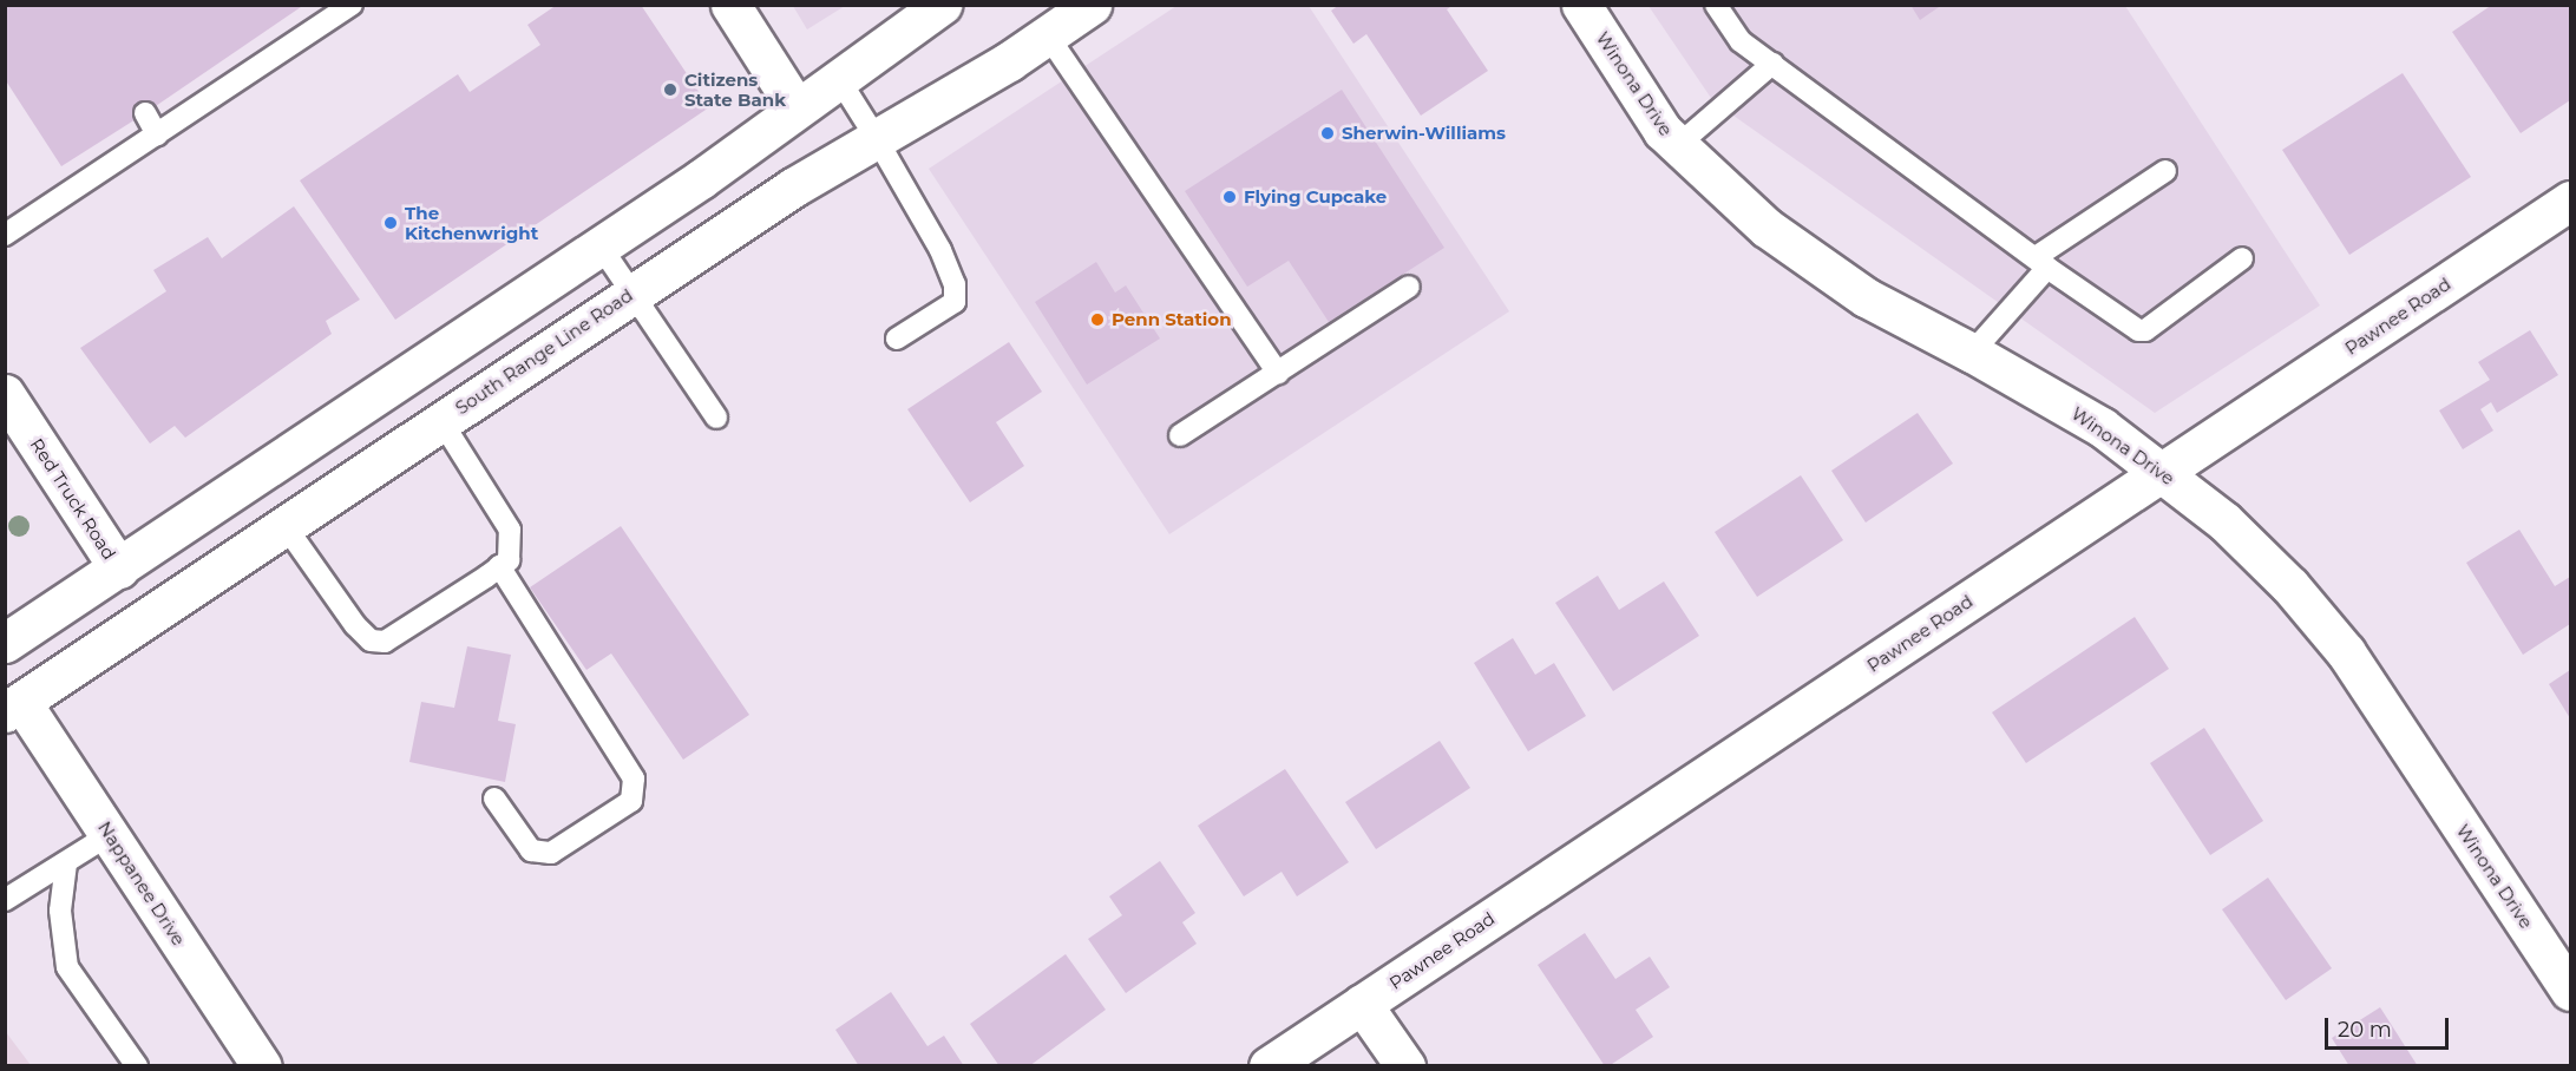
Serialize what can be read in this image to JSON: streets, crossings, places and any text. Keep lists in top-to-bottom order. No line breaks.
{"streets":{"street":["Winona Drive","Pawnee Road","South Range Line Road","Red Truck Road","Nappanee Drive"]},"crossings":[["Winona Drive","Pawnee Road"],["South Range Line Road","Nappanee Drive"]],"places":["Citizens State Bank","Sherwin-Williams","Flying Cupcake","The Kitchenwright","Penn Station"],"scale_bar":"20 m"}
